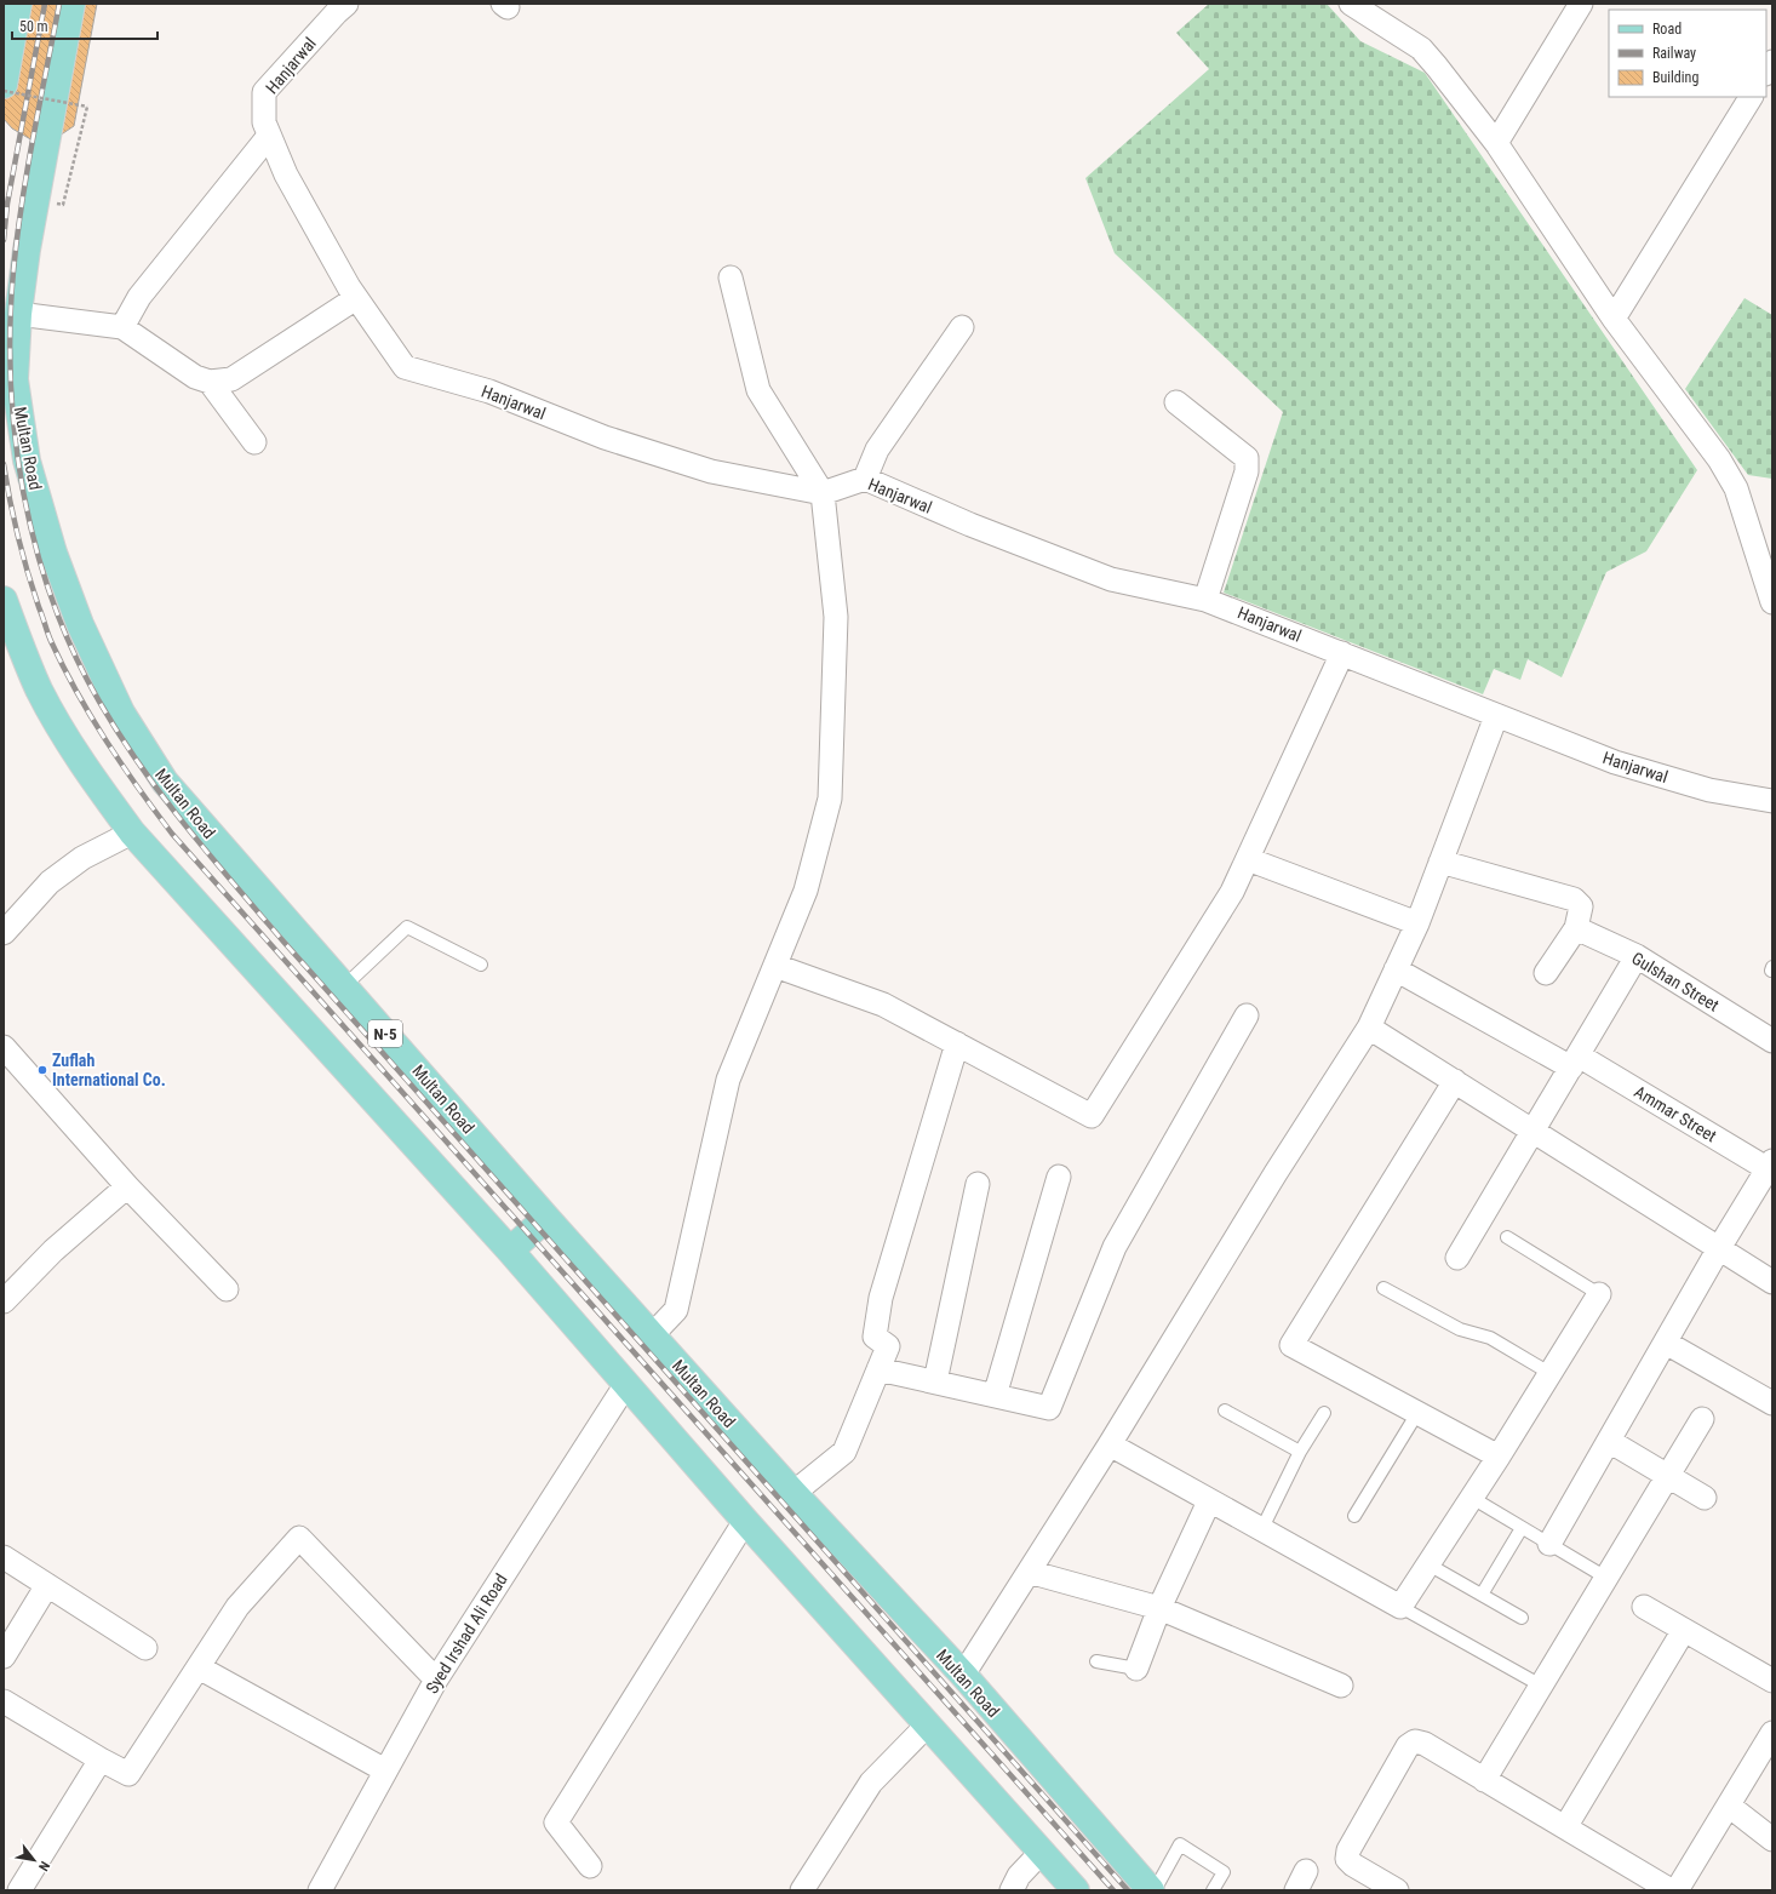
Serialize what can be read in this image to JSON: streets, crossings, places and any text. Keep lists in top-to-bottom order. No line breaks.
{"streets":{"main road":["Multan Road","N-5"],"street":["Hanjarwal","Gulshan Street","Ammar Street","Syed Irshad Ali Road"]},"places":["Zuflah International Co."],"legend":["Road","Railway","Building"],"scale_bar":"50 m","north":"bottom right"}
